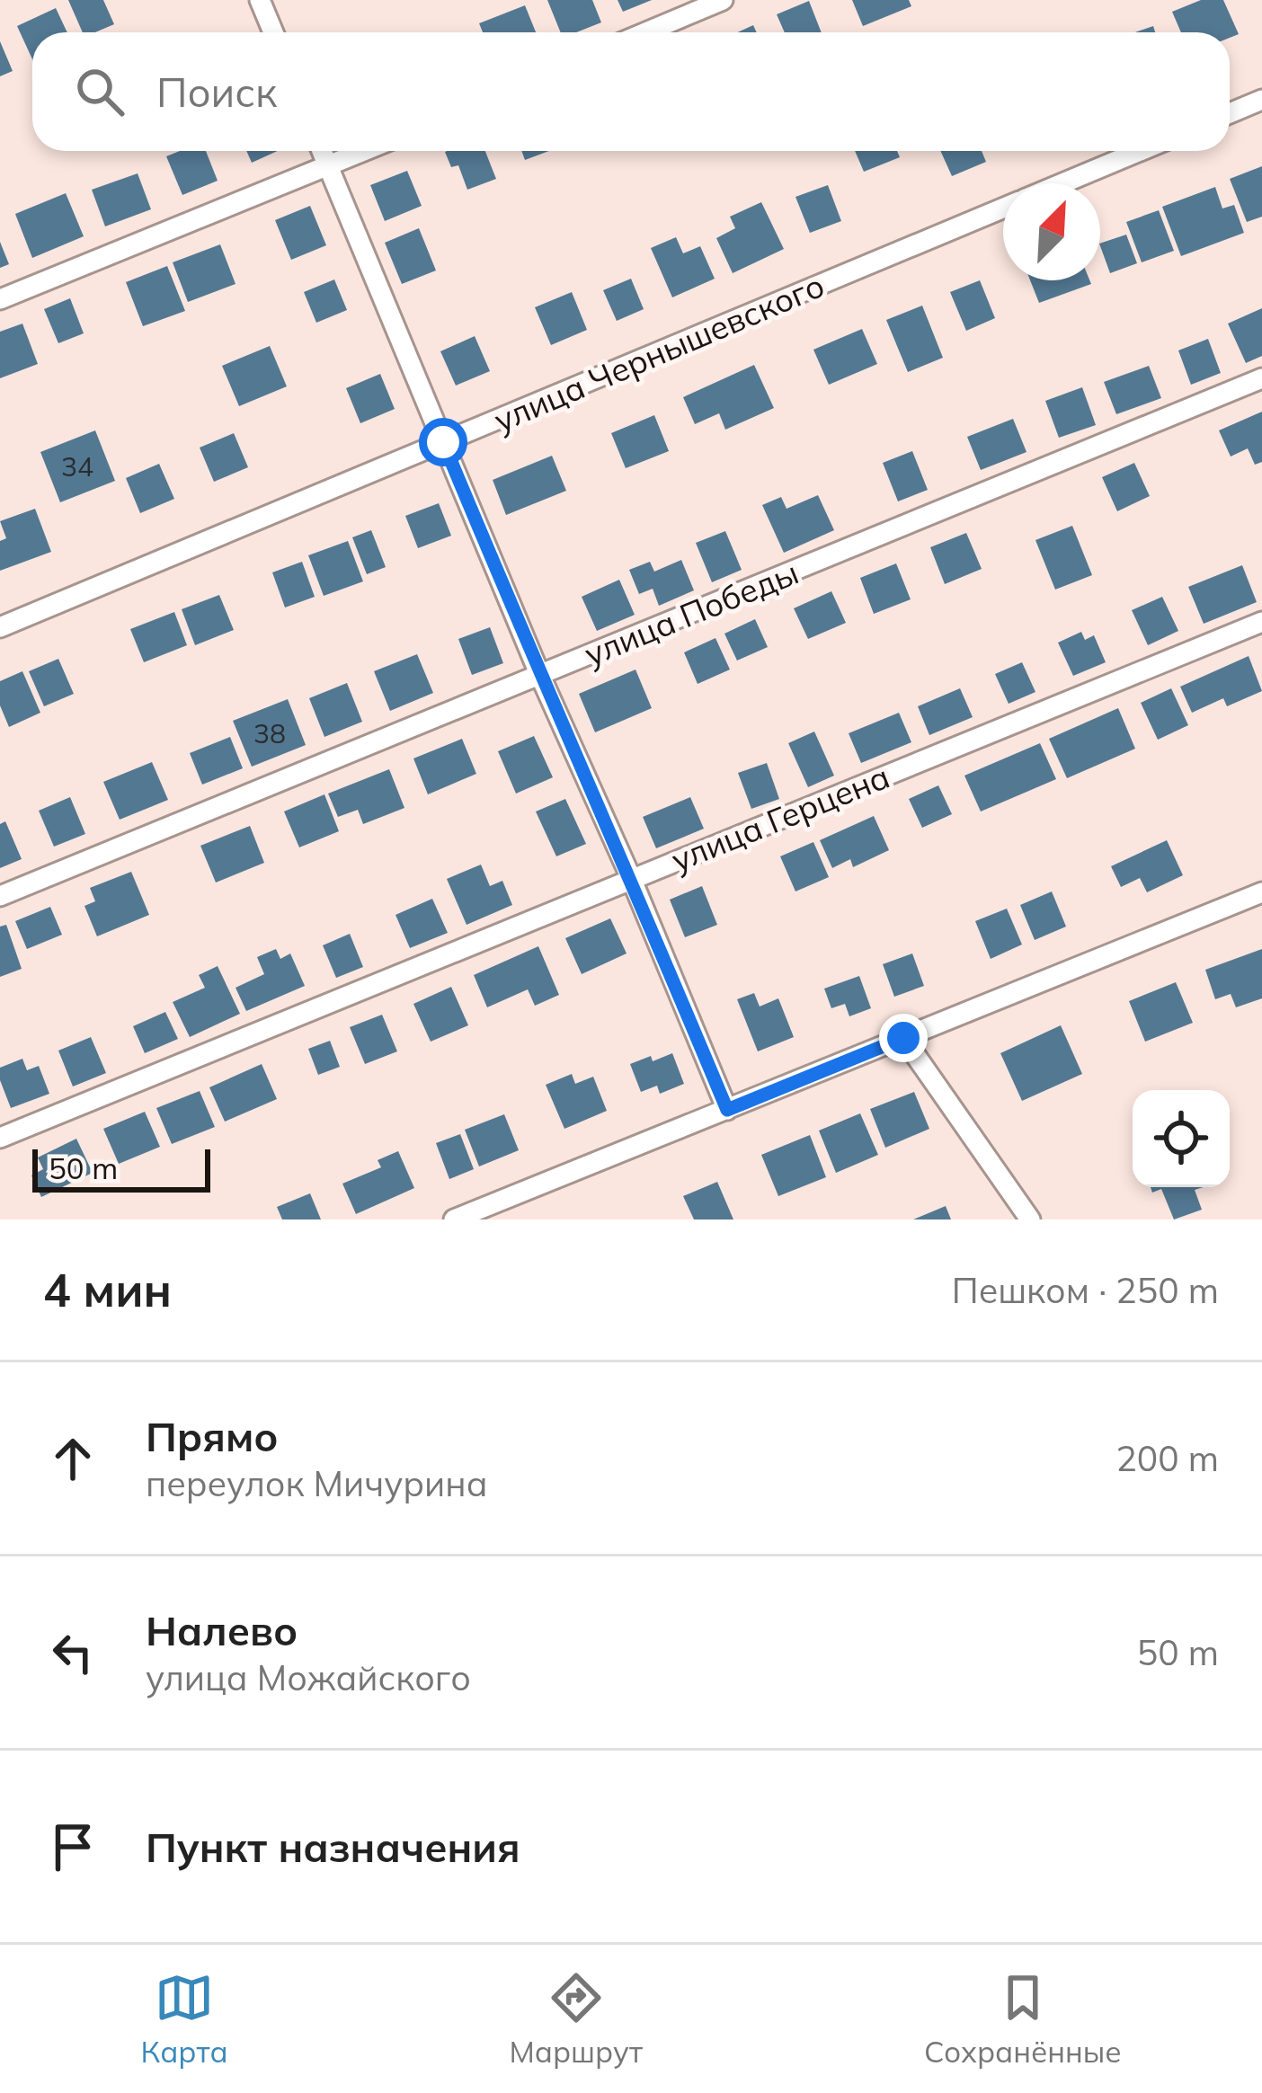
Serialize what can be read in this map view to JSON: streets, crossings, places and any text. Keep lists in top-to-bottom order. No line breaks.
{"streets":{"street":["улица Чернышевского","улица Победы","улица Герцена"]},"house_numbers":["34","38"],"scale_bar":"50 m","north":"top right","page":{"search":"Поиск","scale":"50 m","heading":["4 мин","Пешком · 250 m"],"list":[["Прямо","переулок Мичурина","200 m"],["Налево","улица Можайского","50 m"],"Пункт назначения"],"nav":["Карта","Маршрут","Сохранённые"]}}
